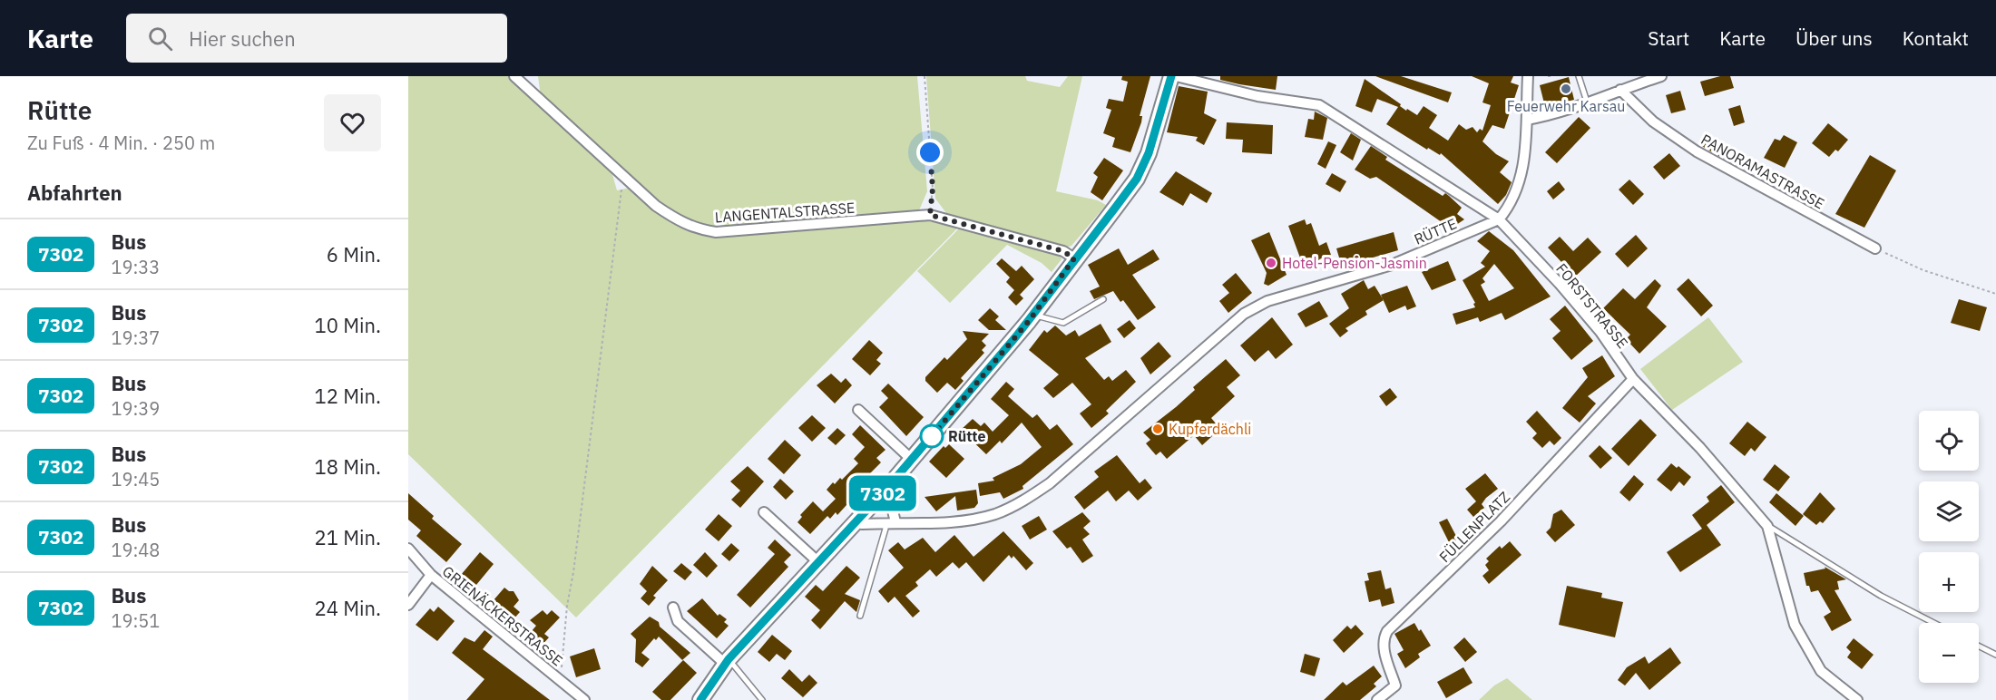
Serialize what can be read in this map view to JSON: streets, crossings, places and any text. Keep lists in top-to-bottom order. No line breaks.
{"streets":{"street":["PANORAMASTRASSE","LANGENTALSTRASSE","RÜTTE","FORSTSTRASSE","FÜLLENPLATZ","GRIENÄCKERSTRASSE"]},"crossings":[["RÜTTE","FORSTSTRASSE"],["FORSTSTRASSE","FÜLLENPLATZ"]],"places":["Feuerwehr Karsau","Hotel-Pension-Jasmin","Kupferdächli","Rütte"],"lines":["bus line 7302"],"page":{"header":"Karte","search":"Hier suchen","nav":["Start","Karte","Über uns","Kontakt"],"heading":[["Rütte","Zu Fuß · 4 Min. · 250 m"],"Abfahrten"],"on_map":"7302","list":[{"mark":"7302","name":"Bus","note":"19:33","value":"6 Min."},{"mark":"7302","name":"Bus","note":"19:37","value":"10 Min."},{"mark":"7302","name":"Bus","note":"19:39","value":"12 Min."},{"mark":"7302","name":"Bus","note":"19:45","value":"18 Min."},{"mark":"7302","name":"Bus","note":"19:48","value":"21 Min."},{"mark":"7302","name":"Bus","note":"19:51","value":"24 Min."}],"map_buttons":["+","−"]}}
